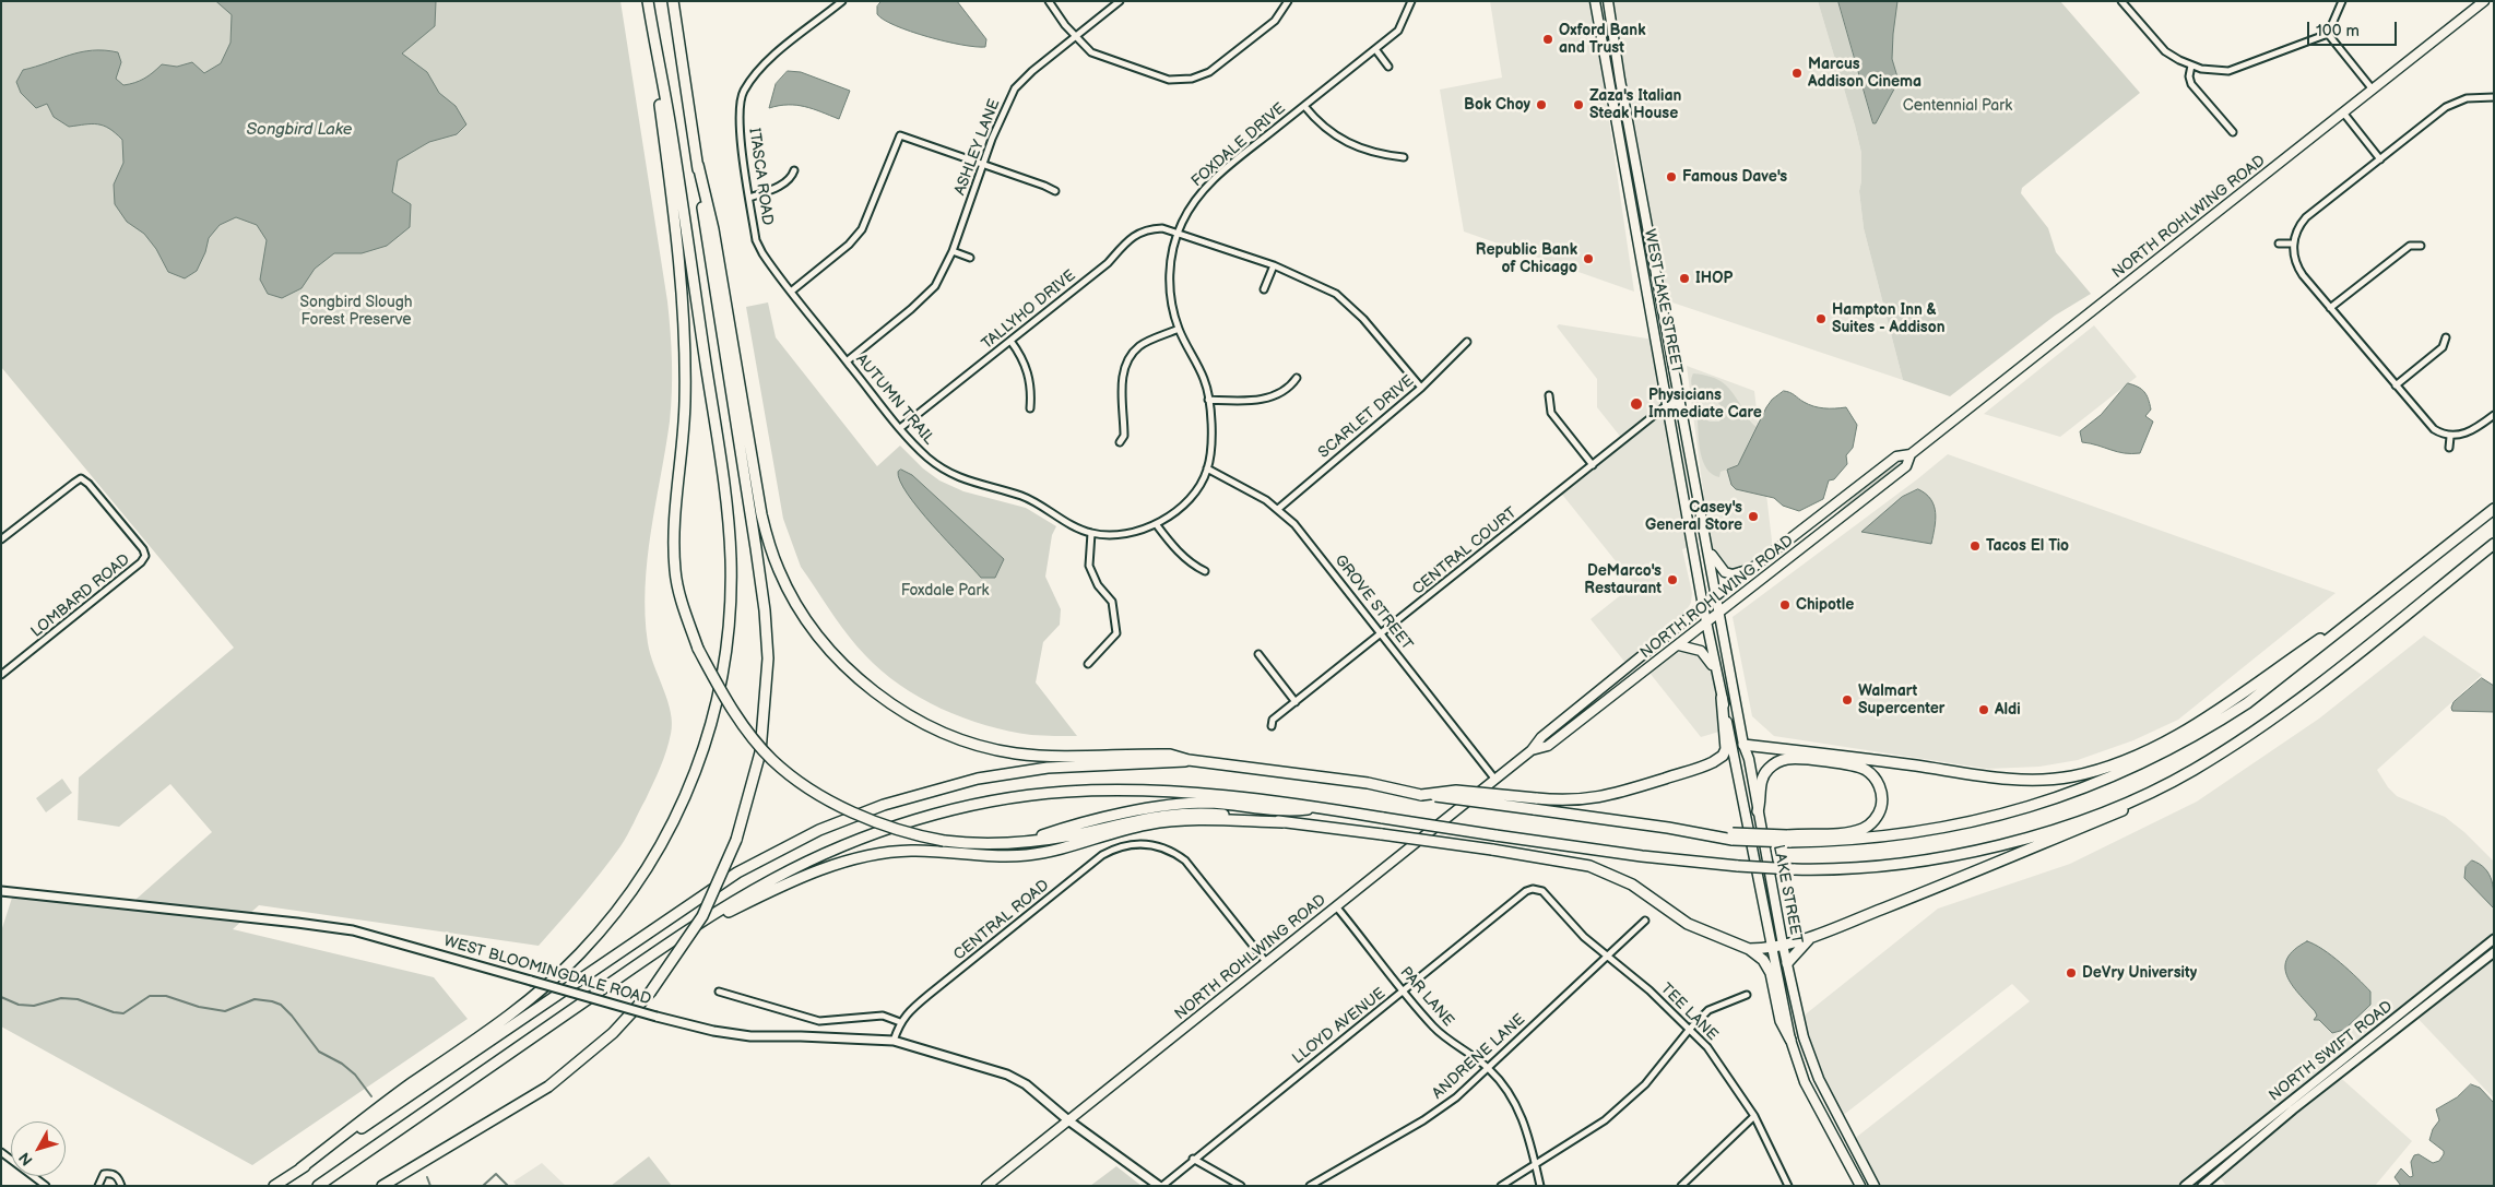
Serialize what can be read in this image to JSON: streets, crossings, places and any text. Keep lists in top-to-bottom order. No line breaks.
{"streets":{"main road":["NORTH ROHLWING ROAD","WEST LAKE STREET","LAKE STREET"],"street":["FOXDALE DRIVE","ASHLEY LANE","ITASCA ROAD","TALLYHO DRIVE","AUTUMN TRAIL","SCARLET DRIVE","CENTRAL COURT","LOMBARD ROAD","GROVE STREET","CENTRAL ROAD","WEST BLOOMINGDALE ROAD","PAR LANE","TEE LANE","LLOYD AVENUE","NORTH SWIFT ROAD","ANDRENE LANE"]},"crossings":[["FOXDALE DRIVE","TALLYHO DRIVE"],["FOXDALE DRIVE","AUTUMN TRAIL"],["FOXDALE DRIVE","GROVE STREET"],["ASHLEY LANE","AUTUMN TRAIL"],["ITASCA ROAD","AUTUMN TRAIL"],["NORTH ROHLWING ROAD","WEST LAKE STREET"],["NORTH ROHLWING ROAD","GROVE STREET"],["NORTH ROHLWING ROAD","LAKE STREET"],["NORTH ROHLWING ROAD","CENTRAL ROAD"],["NORTH ROHLWING ROAD","WEST BLOOMINGDALE ROAD"],["NORTH ROHLWING ROAD","PAR LANE"],["WEST LAKE STREET","CENTRAL COURT"],["WEST LAKE STREET","LAKE STREET"],["TALLYHO DRIVE","AUTUMN TRAIL"],["TALLYHO DRIVE","SCARLET DRIVE"],["SCARLET DRIVE","GROVE STREET"],["CENTRAL COURT","GROVE STREET"],["CENTRAL ROAD","WEST BLOOMINGDALE ROAD"],["WEST BLOOMINGDALE ROAD","LLOYD AVENUE"],["PAR LANE","LLOYD AVENUE"],["PAR LANE","ANDRENE LANE"],["TEE LANE","LLOYD AVENUE"],["TEE LANE","ANDRENE LANE"]],"water":["Songbird Lake"],"parks":["Centennial Park","Songbird Slough Forest Preserve","Foxdale Park"],"places":["Oxford Bank and Trust","Marcus Addison Cinema","Bok Choy","Zaza's Italian Steak House","Famous Dave's","Republic Bank of Chicago","IHOP","Hampton Inn & Suites - Addison","Physicians Immediate Care","Casey's General Store","Tacos El Tio","DeMarco's Restaurant","Chipotle","Walmart Supercenter","Aldi","DeVry University"],"scale_bar":"100 m","north":"bottom left"}
